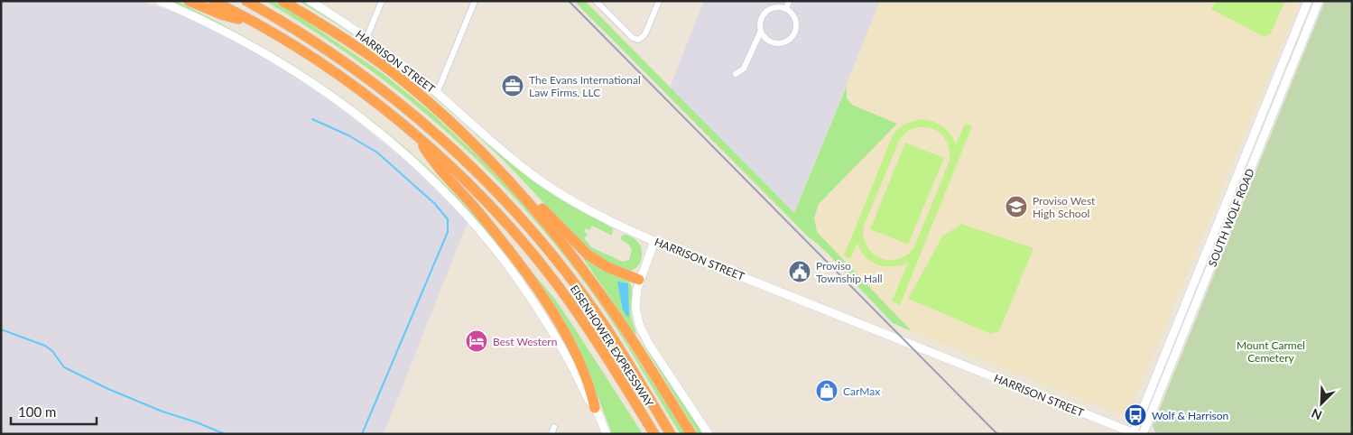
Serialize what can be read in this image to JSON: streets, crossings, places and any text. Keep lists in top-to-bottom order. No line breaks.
{"streets":{"highway":["EISENHOWER EXPRESSWAY"],"main road":["HARRISON STREET","SOUTH WOLF ROAD"]},"crossings":[["HARRISON STREET","SOUTH WOLF ROAD"]],"parks":["Mount Carmel Cemetery"],"places":{"office":["The Evans International Law Firms, LLC"],"school or university":["Proviso West High School"],"public building":["Proviso Township Hall"],"hotel":["Best Western"],"shop":["CarMax"],"bus stop":["Wolf & Harrison"]},"scale_bar":"100 m","north":"bottom left"}
